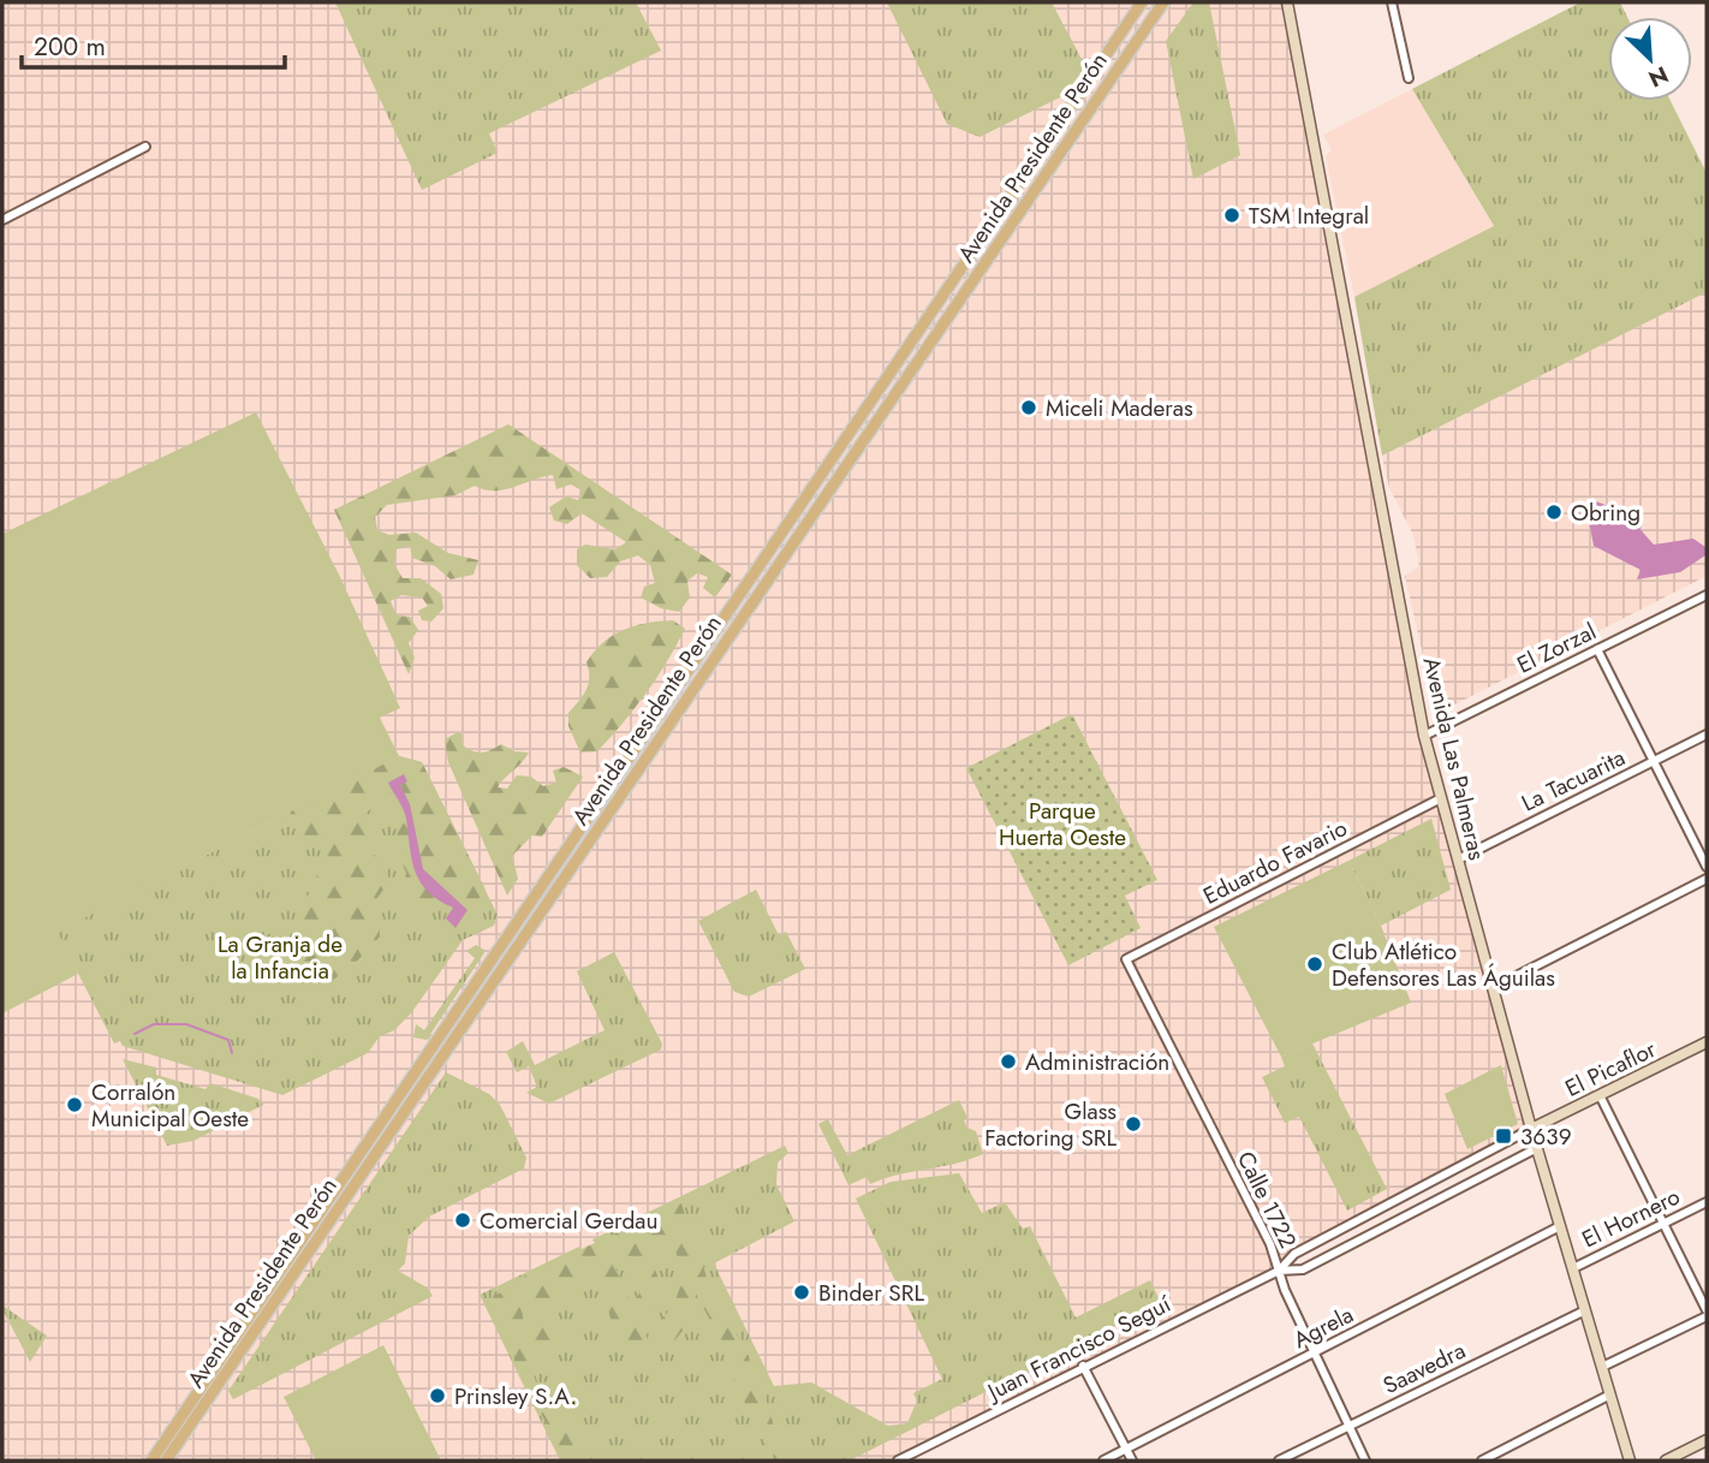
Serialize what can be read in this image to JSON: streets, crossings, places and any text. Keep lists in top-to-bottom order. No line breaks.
{"streets":{"main road":["Avenida Presidente Perón","Avenida Las Palmeras","El Picaflor"],"street":["El Zorzal","La Tacuarita","Eduardo Favario","Calle 1722","El Hornero","Agrela","Juan Francisco Seguí","Saavedra"]},"crossings":[["El Zorzal","Avenida Las Palmeras"],["Avenida Las Palmeras","La Tacuarita"],["Avenida Las Palmeras","Eduardo Favario"],["Avenida Las Palmeras","El Picaflor"],["Avenida Las Palmeras","El Hornero"],["Avenida Las Palmeras","Agrela"],["Avenida Las Palmeras","Saavedra"],["Eduardo Favario","Calle 1722"],["Calle 1722","Agrela"],["Calle 1722","Juan Francisco Seguí"],["Calle 1722","Saavedra"]],"parks":["Parque Huerta Oeste","La Granja de la Infancia"],"places":{"other":["TSM Integral","Miceli Maderas","Obring","Club Atlético Defensores Las Águilas","Administración","Corralón Municipal Oeste","Glass Factoring SRL","Comercial Gerdau","Binder SRL","Prinsley S.A."],"transit":["3639"]},"scale_bar":"200 m","north":"bottom right"}
